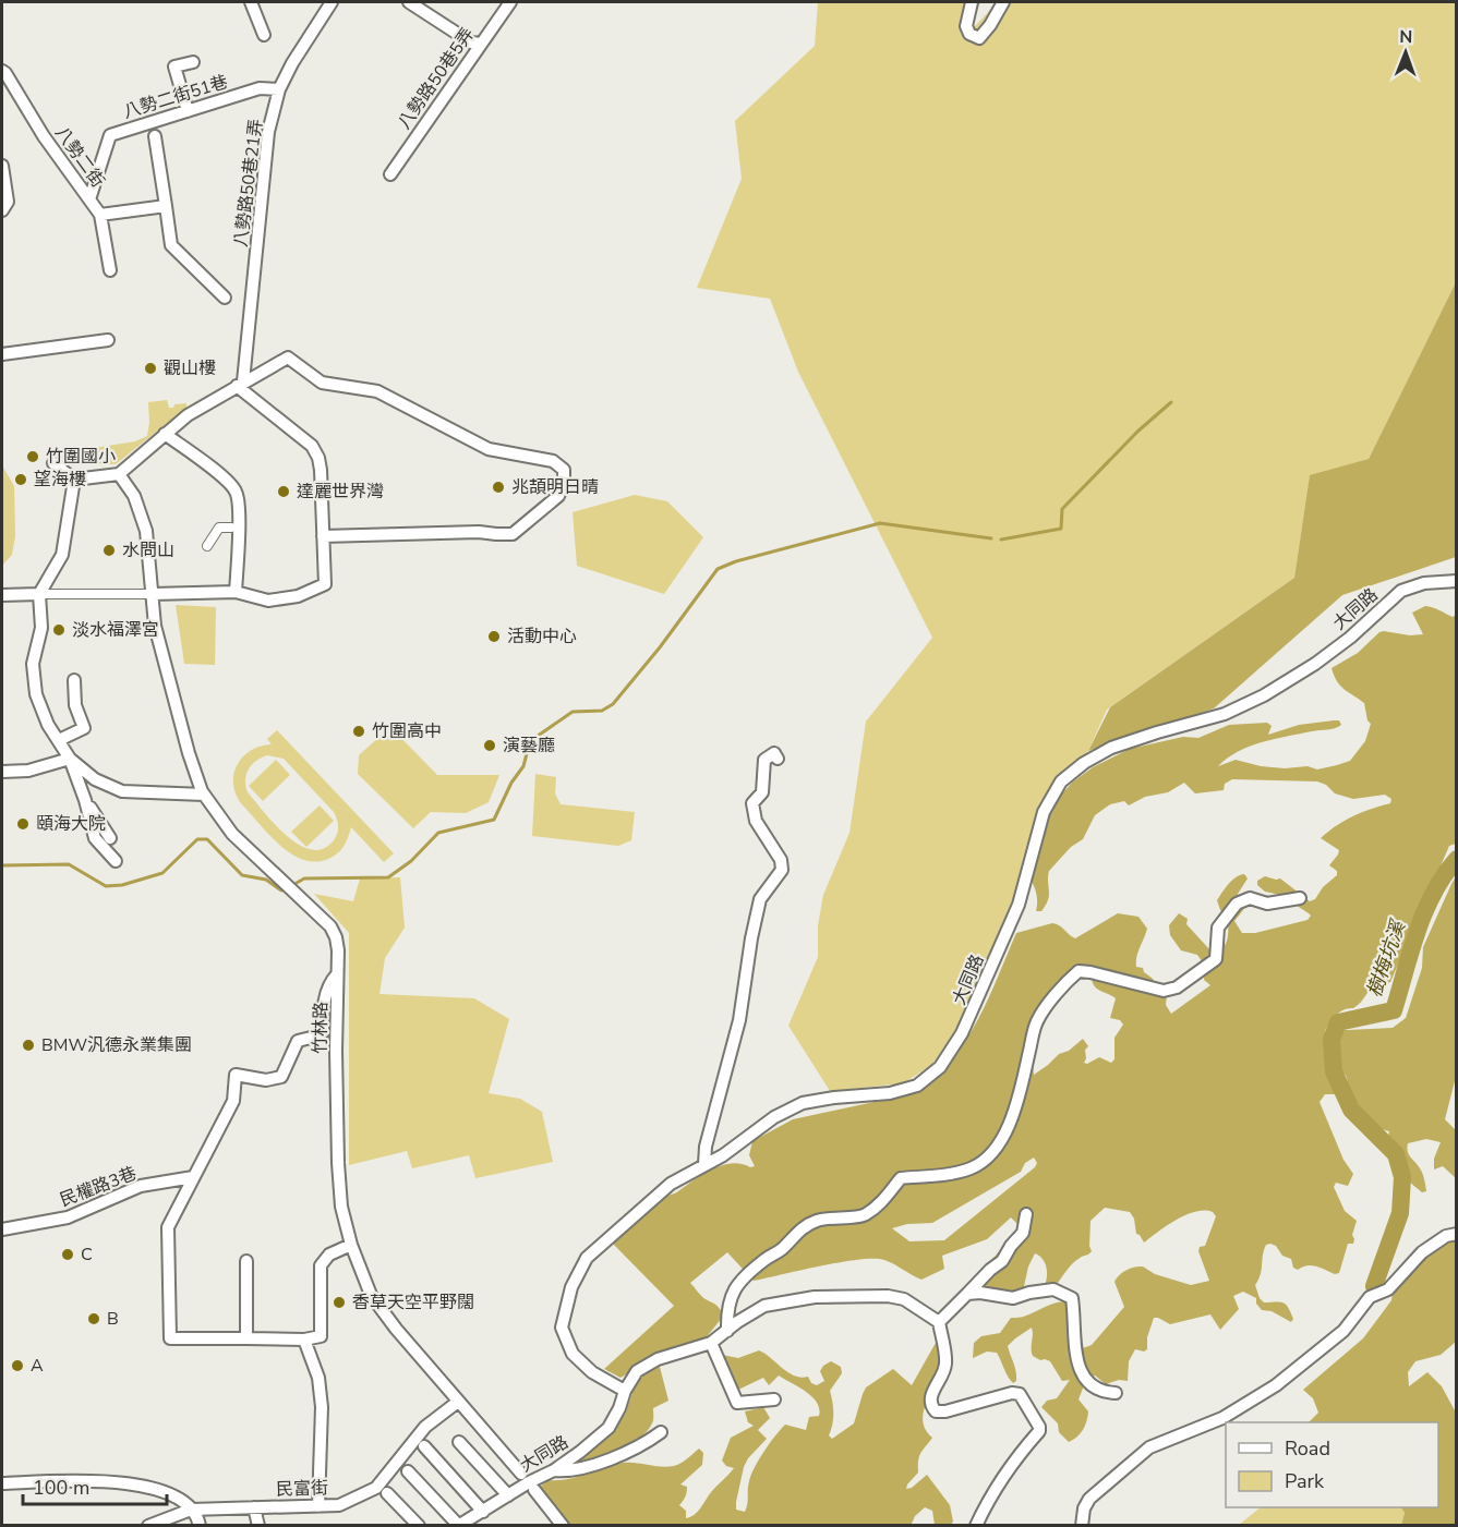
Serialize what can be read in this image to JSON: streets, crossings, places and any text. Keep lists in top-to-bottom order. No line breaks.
{"streets":{"street":["八勢路50巷5弄","八勢二街51巷","八勢二街","八勢路50巷21弄","大同路","竹林路","民權路3巷","民富街"]},"crossings":[["八勢二街51巷","八勢二街"],["八勢二街51巷","八勢路50巷21弄"],["竹林路","民富街"]],"water":["樹梅坑溪"],"places":["觀山樓","竹圍國小","望海樓","兆頡明日晴","達麗世界灣","水問山","淡水福澤宮","活動中心","竹圍高中","演藝廳","頤海大院","BMW汎德永業集團","C","香草天空平野闊","B","A"],"legend":["Road","Park"],"scale_bar":"100 m","north":"top"}
